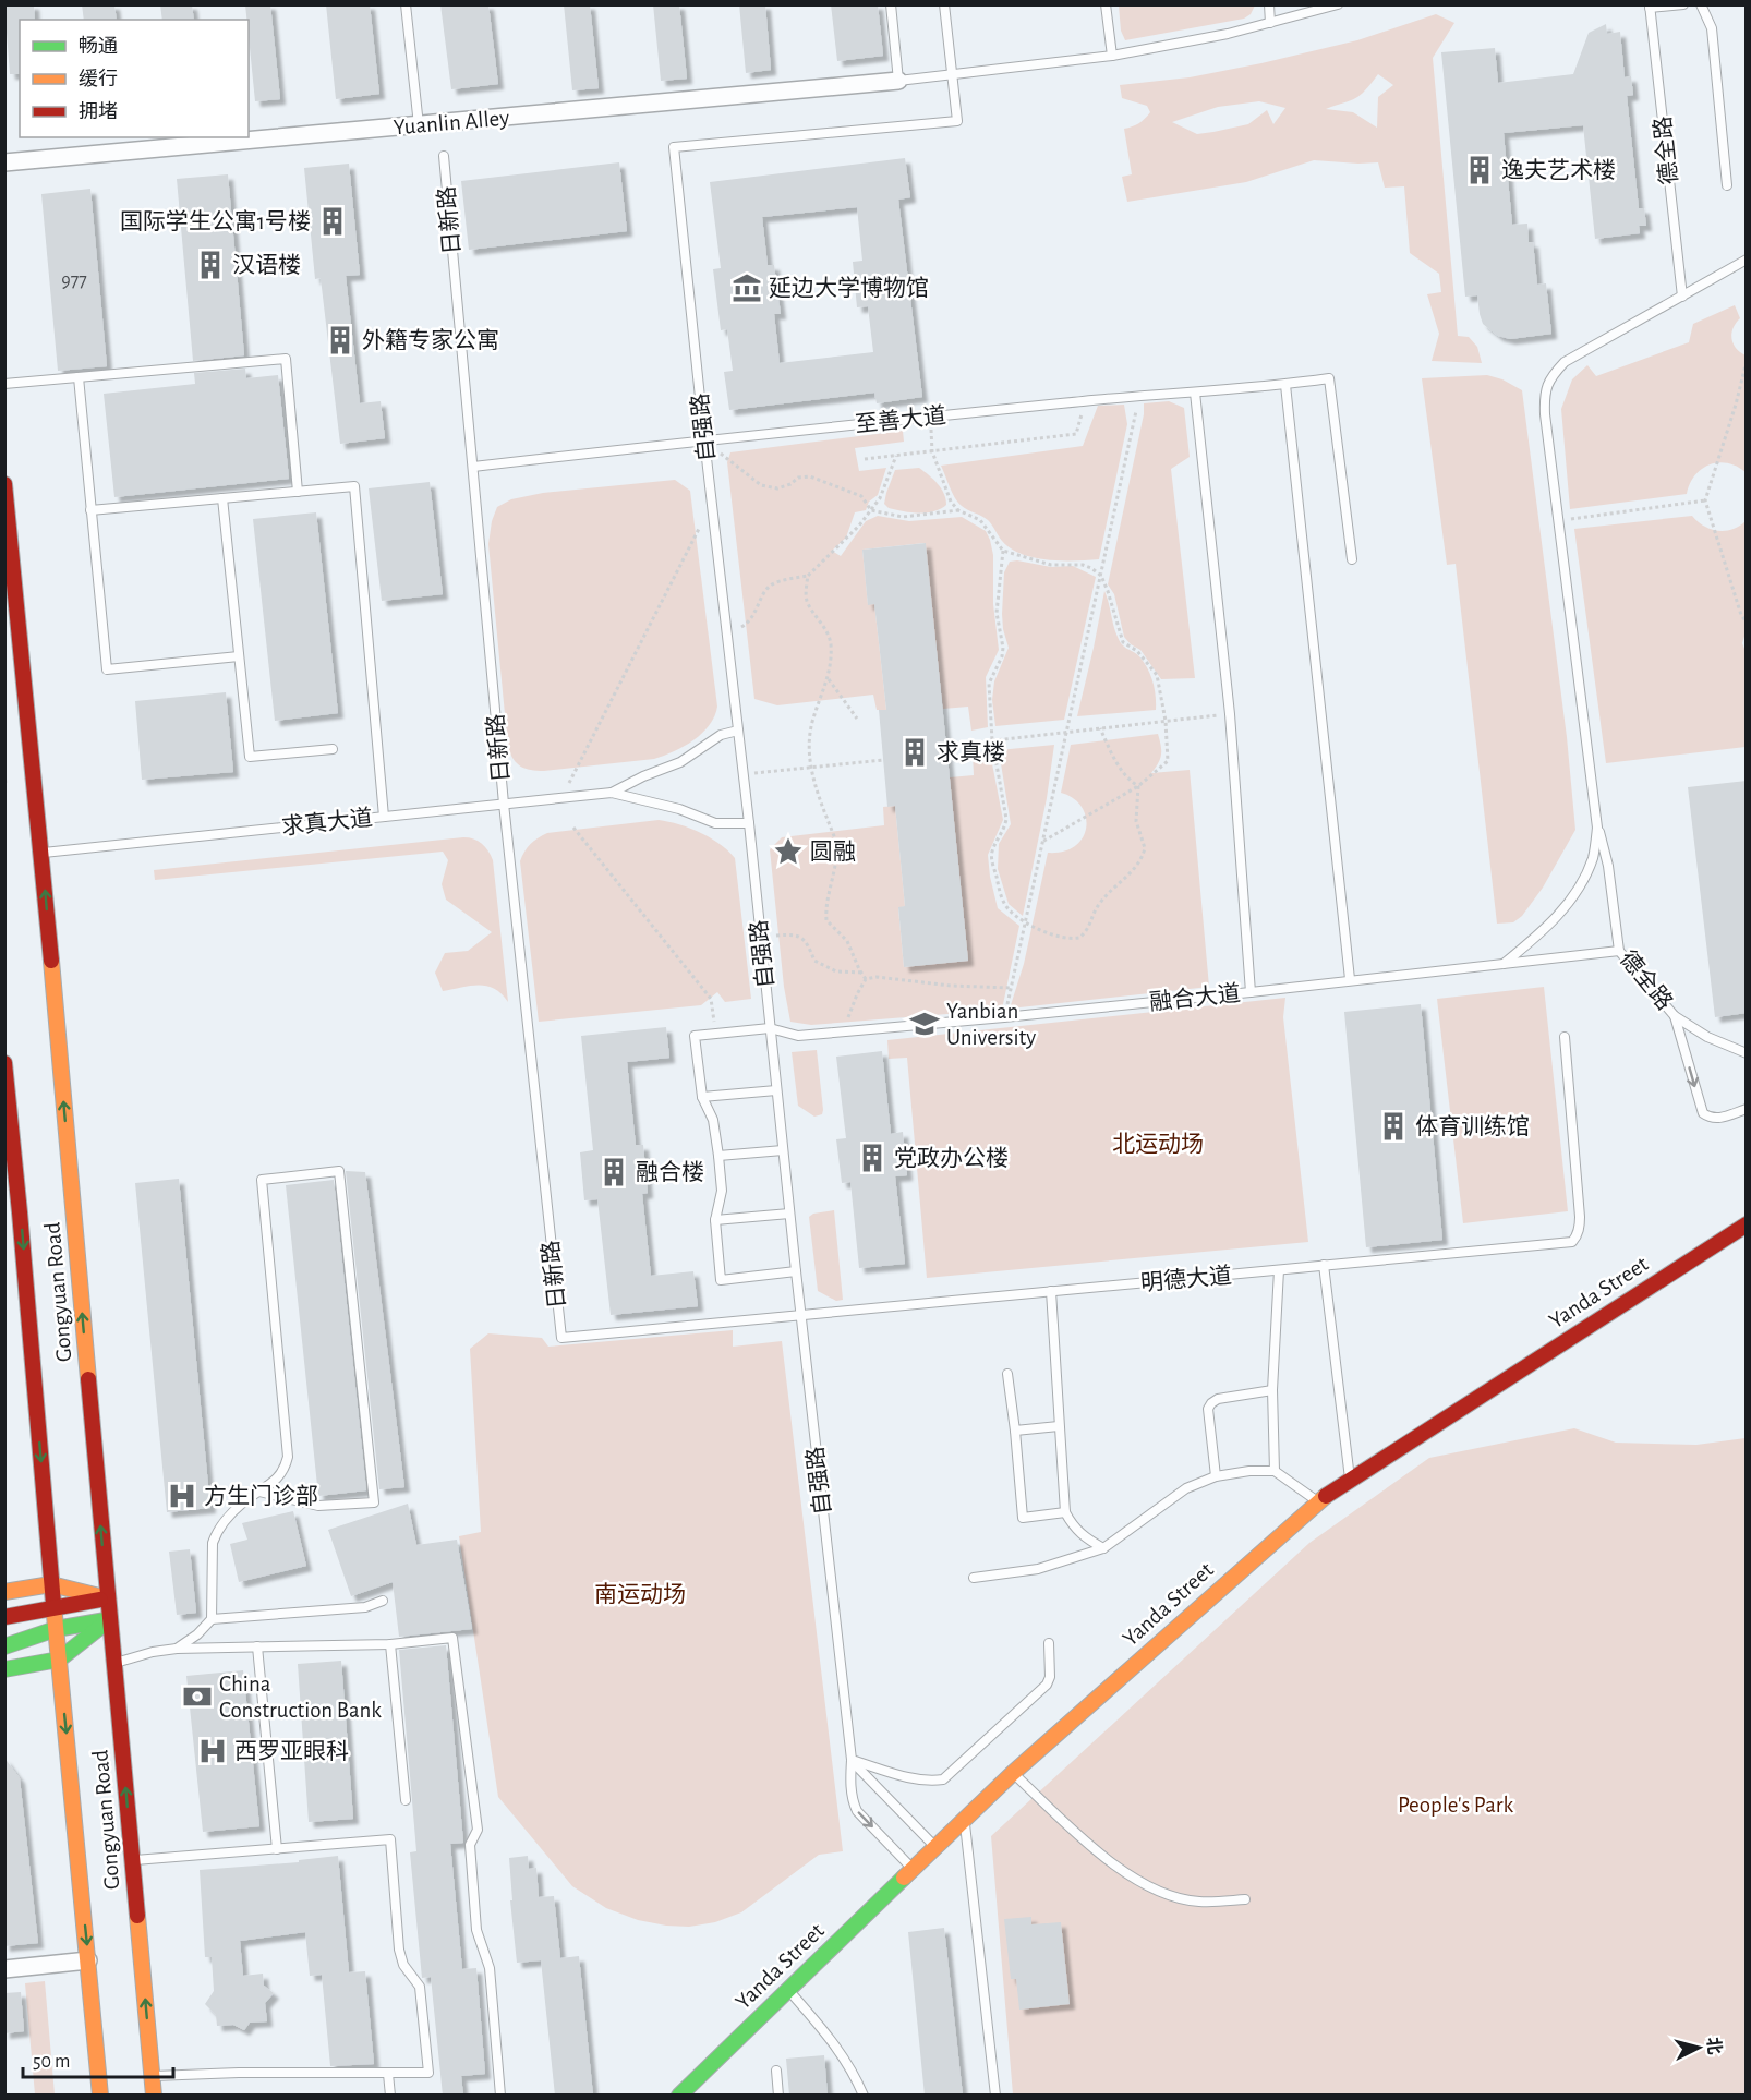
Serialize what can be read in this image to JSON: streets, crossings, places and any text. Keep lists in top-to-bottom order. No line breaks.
{"streets":{"main road":["Gongyuan Road","Yanda Street"],"street":["Yuanlin Alley"],"lane":["德全路","日新路","至善大道","自强路","求真大道","融合大道","明德大道"]},"crossings":[["德全路","融合大道"],["日新路","至善大道"],["日新路","求真大道"],["日新路","明德大道"],["至善大道","自强路"],["自强路","融合大道"],["自强路","明德大道"],["自强路","Yanda Street"],["求真大道","Gongyuan Road"]],"parks":["北运动场","南运动场","People's Park"],"places":{"building":["逸夫艺术楼","国际学生公寓1号楼","汉语楼","外籍专家公寓","求真楼","体育训练馆","党政办公楼","融合楼"],"museum":["延边大学博物馆"],"place":["圆融"],"school or university":["Yanbian University"],"hospital":["方生门诊部","西罗亚眼科"],"bank":["China Construction Bank"]},"house_numbers":["977"],"legend":["畅通","缓行","拥堵"],"scale_bar":"50 m","north":"right"}
